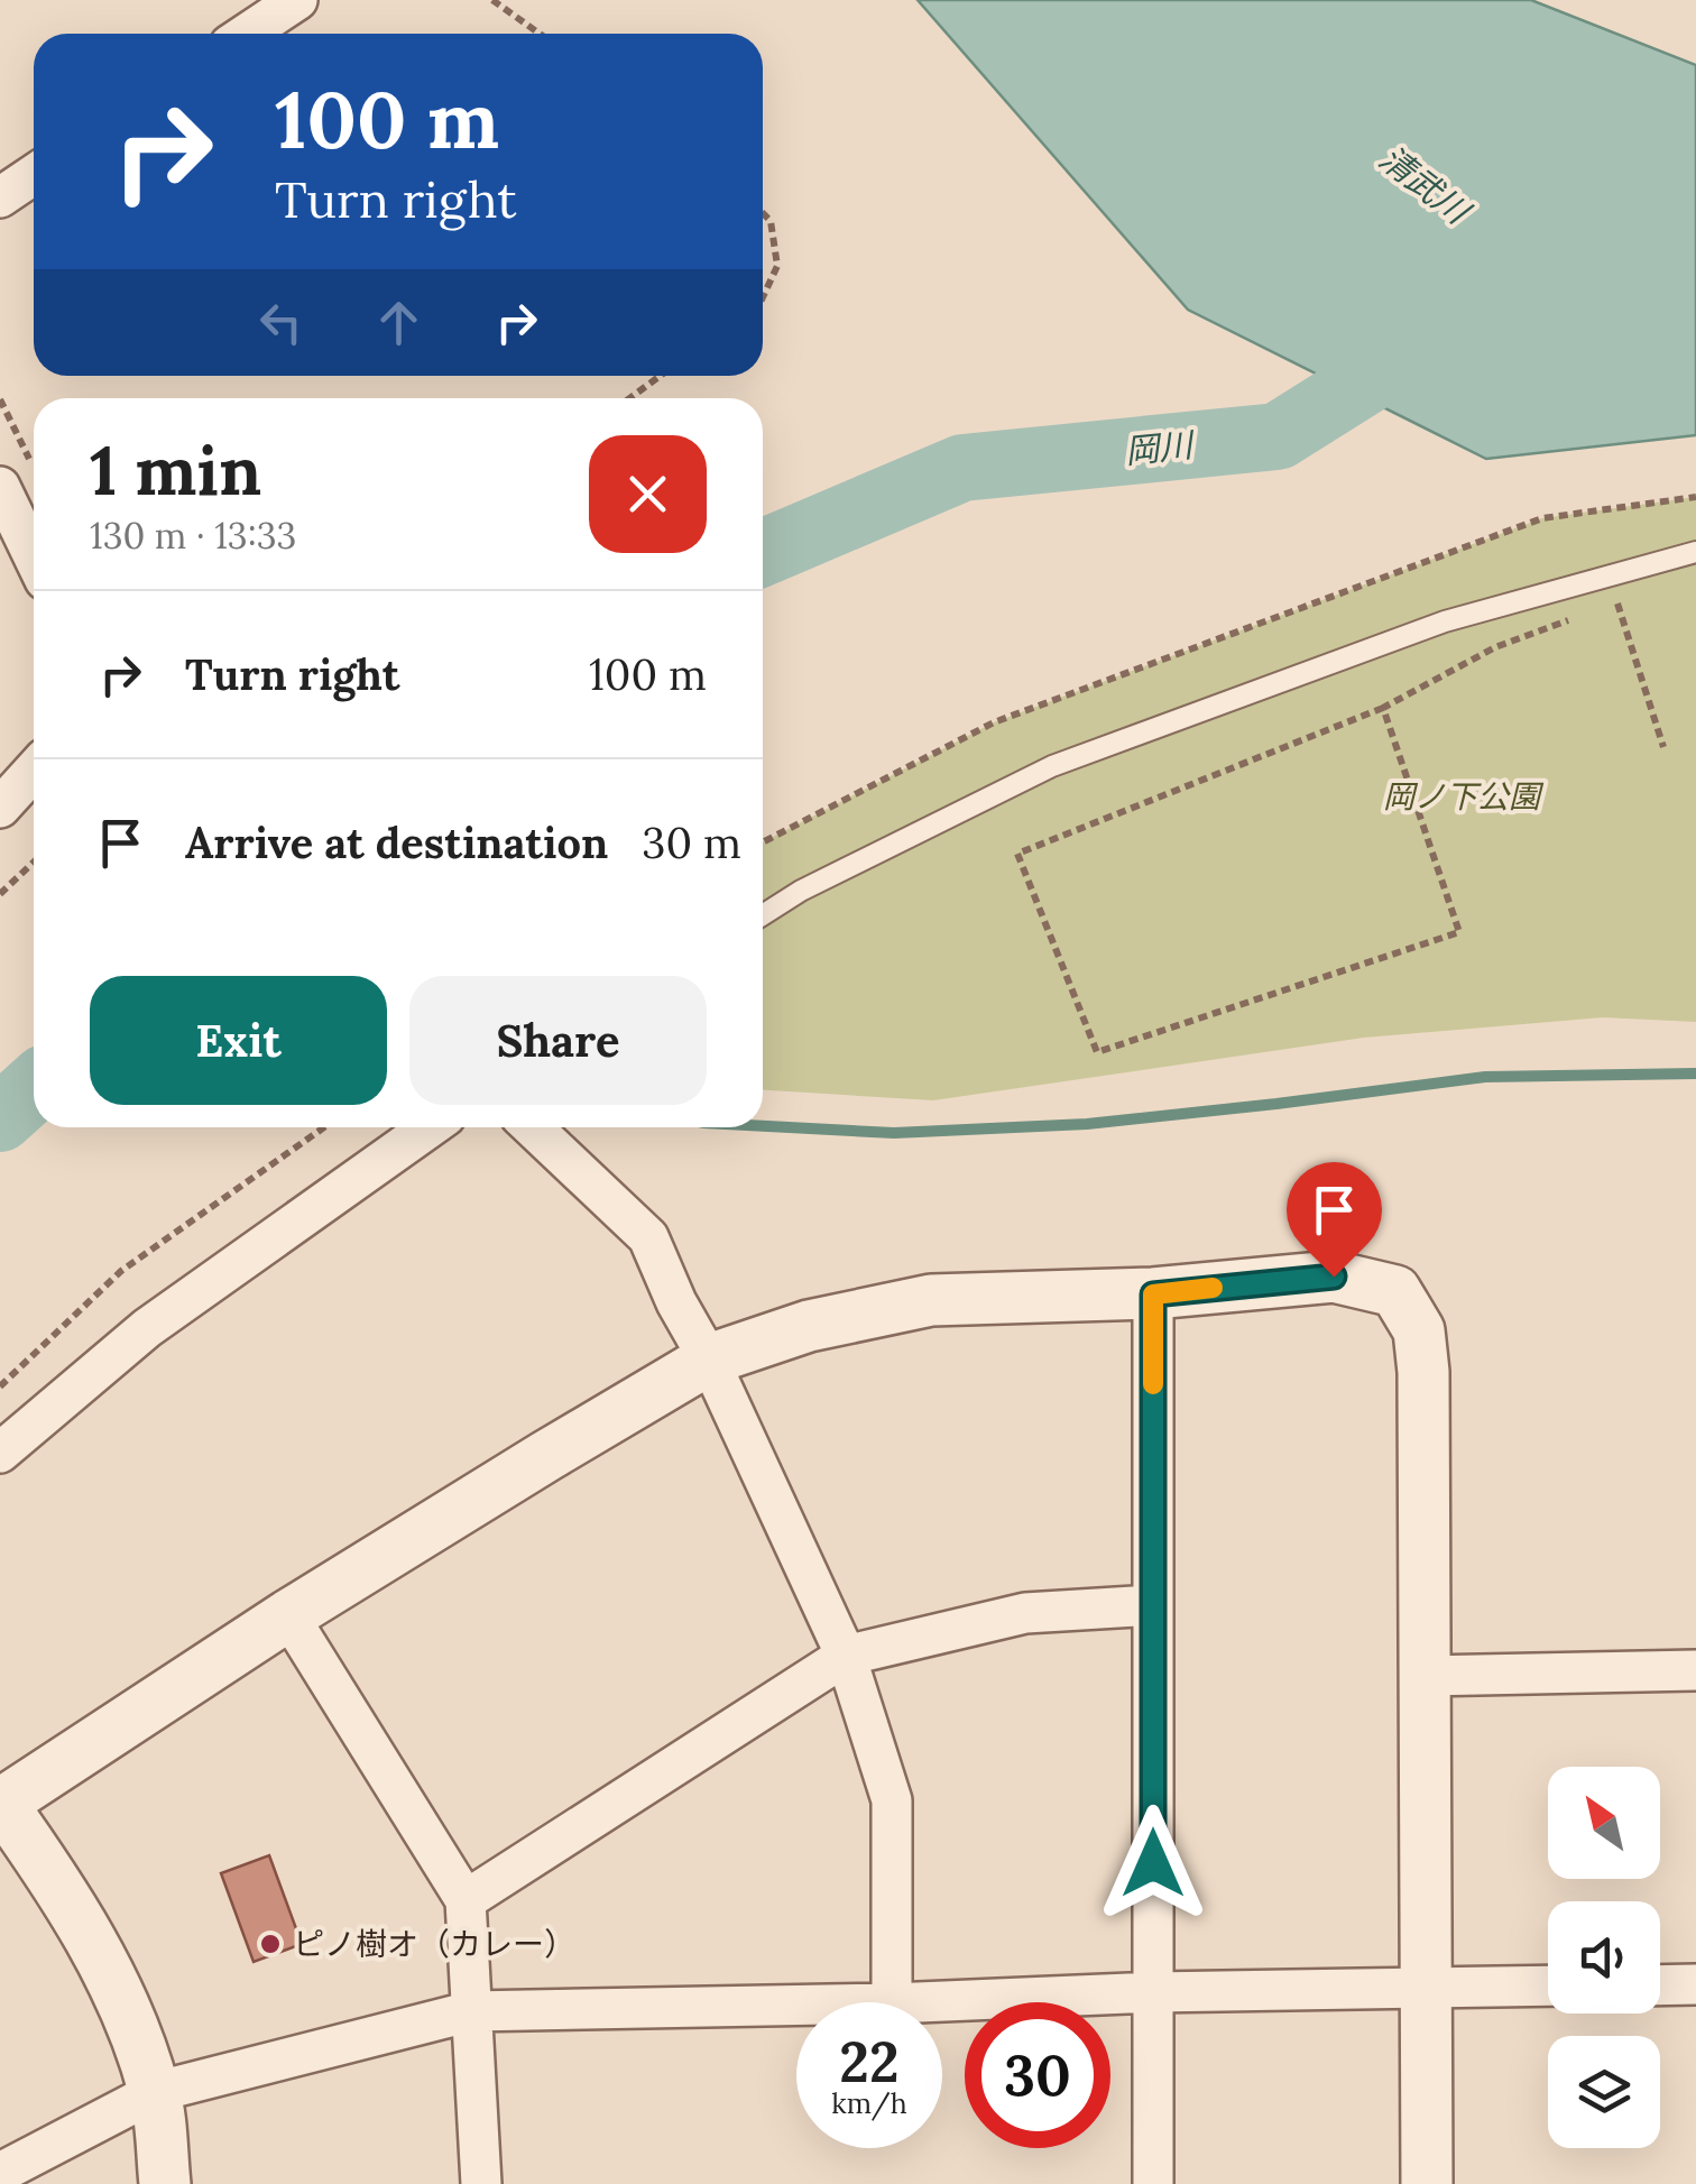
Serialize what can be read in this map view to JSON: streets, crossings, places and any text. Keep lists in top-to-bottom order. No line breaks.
{"water":["清武川","岡川"],"parks":["岡ノ下公園"],"places":["ピノ樹オ（カレー）"],"north":"top left","page":{"turn":["100 m","Turn right"],"heading":["1 min","130 m · 13:33"],"list":[{"name":"Turn right","value":"100 m"},{"name":"Arrive at destination","value":"30 m"}],"buttons":["Exit","Share"],"speed":"22 km/h","limit":"30"}}
